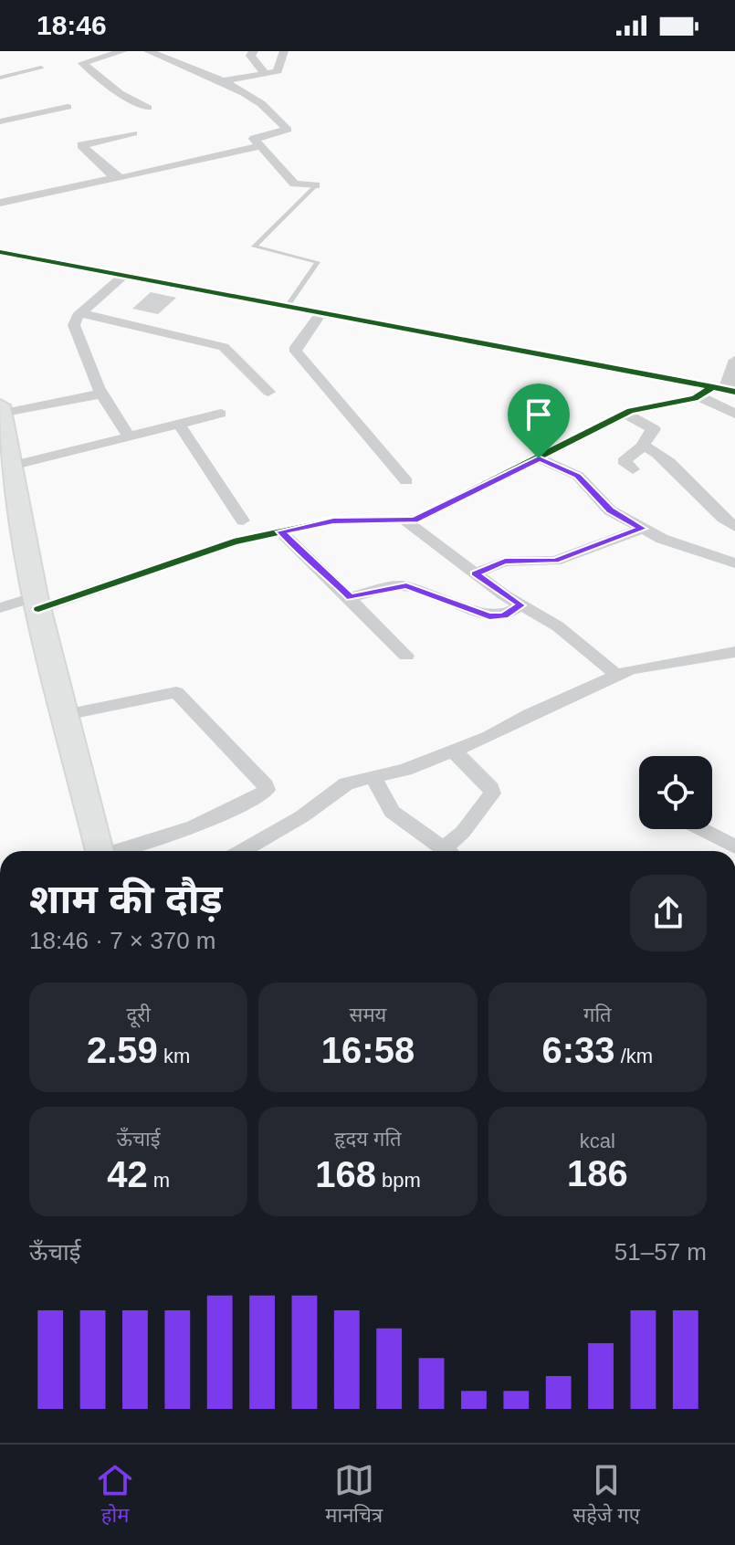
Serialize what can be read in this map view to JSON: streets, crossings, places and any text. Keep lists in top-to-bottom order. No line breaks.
{"page":{"status":"18:46","heading":["शाम की दौड़","18:46 · 7 × 370 m"],"stats":[["दूरी","2.59 km"],["समय","16:58"],["गति","6:33 /km"],["ऊँचाई","42 m"],["हृदय गति","168 bpm"],["kcal","186"]],"chart":["ऊँचाई","51–57 m"],"tabs":["होम","मानचित्र","सहेजे गए"]}}
